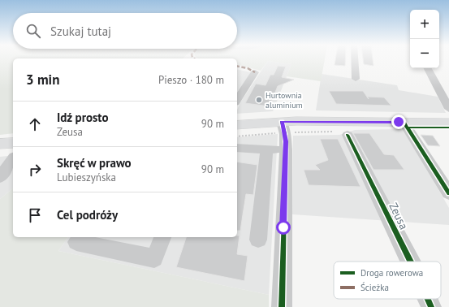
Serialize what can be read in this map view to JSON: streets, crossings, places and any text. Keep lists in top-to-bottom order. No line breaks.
{"streets":{"street":["Zeusa"]},"places":["Hurtownia aluminium"],"legend":["Droga rowerowa","Ścieżka"],"page":{"map_buttons":["+","−"],"search":"Szukaj tutaj","heading":["3 min","Pieszo · 180 m"],"list":[["Idź prosto","Zeusa","90 m"],["Skręć w prawo","Lubieszyńska","90 m"],"Cel podróży"]}}
